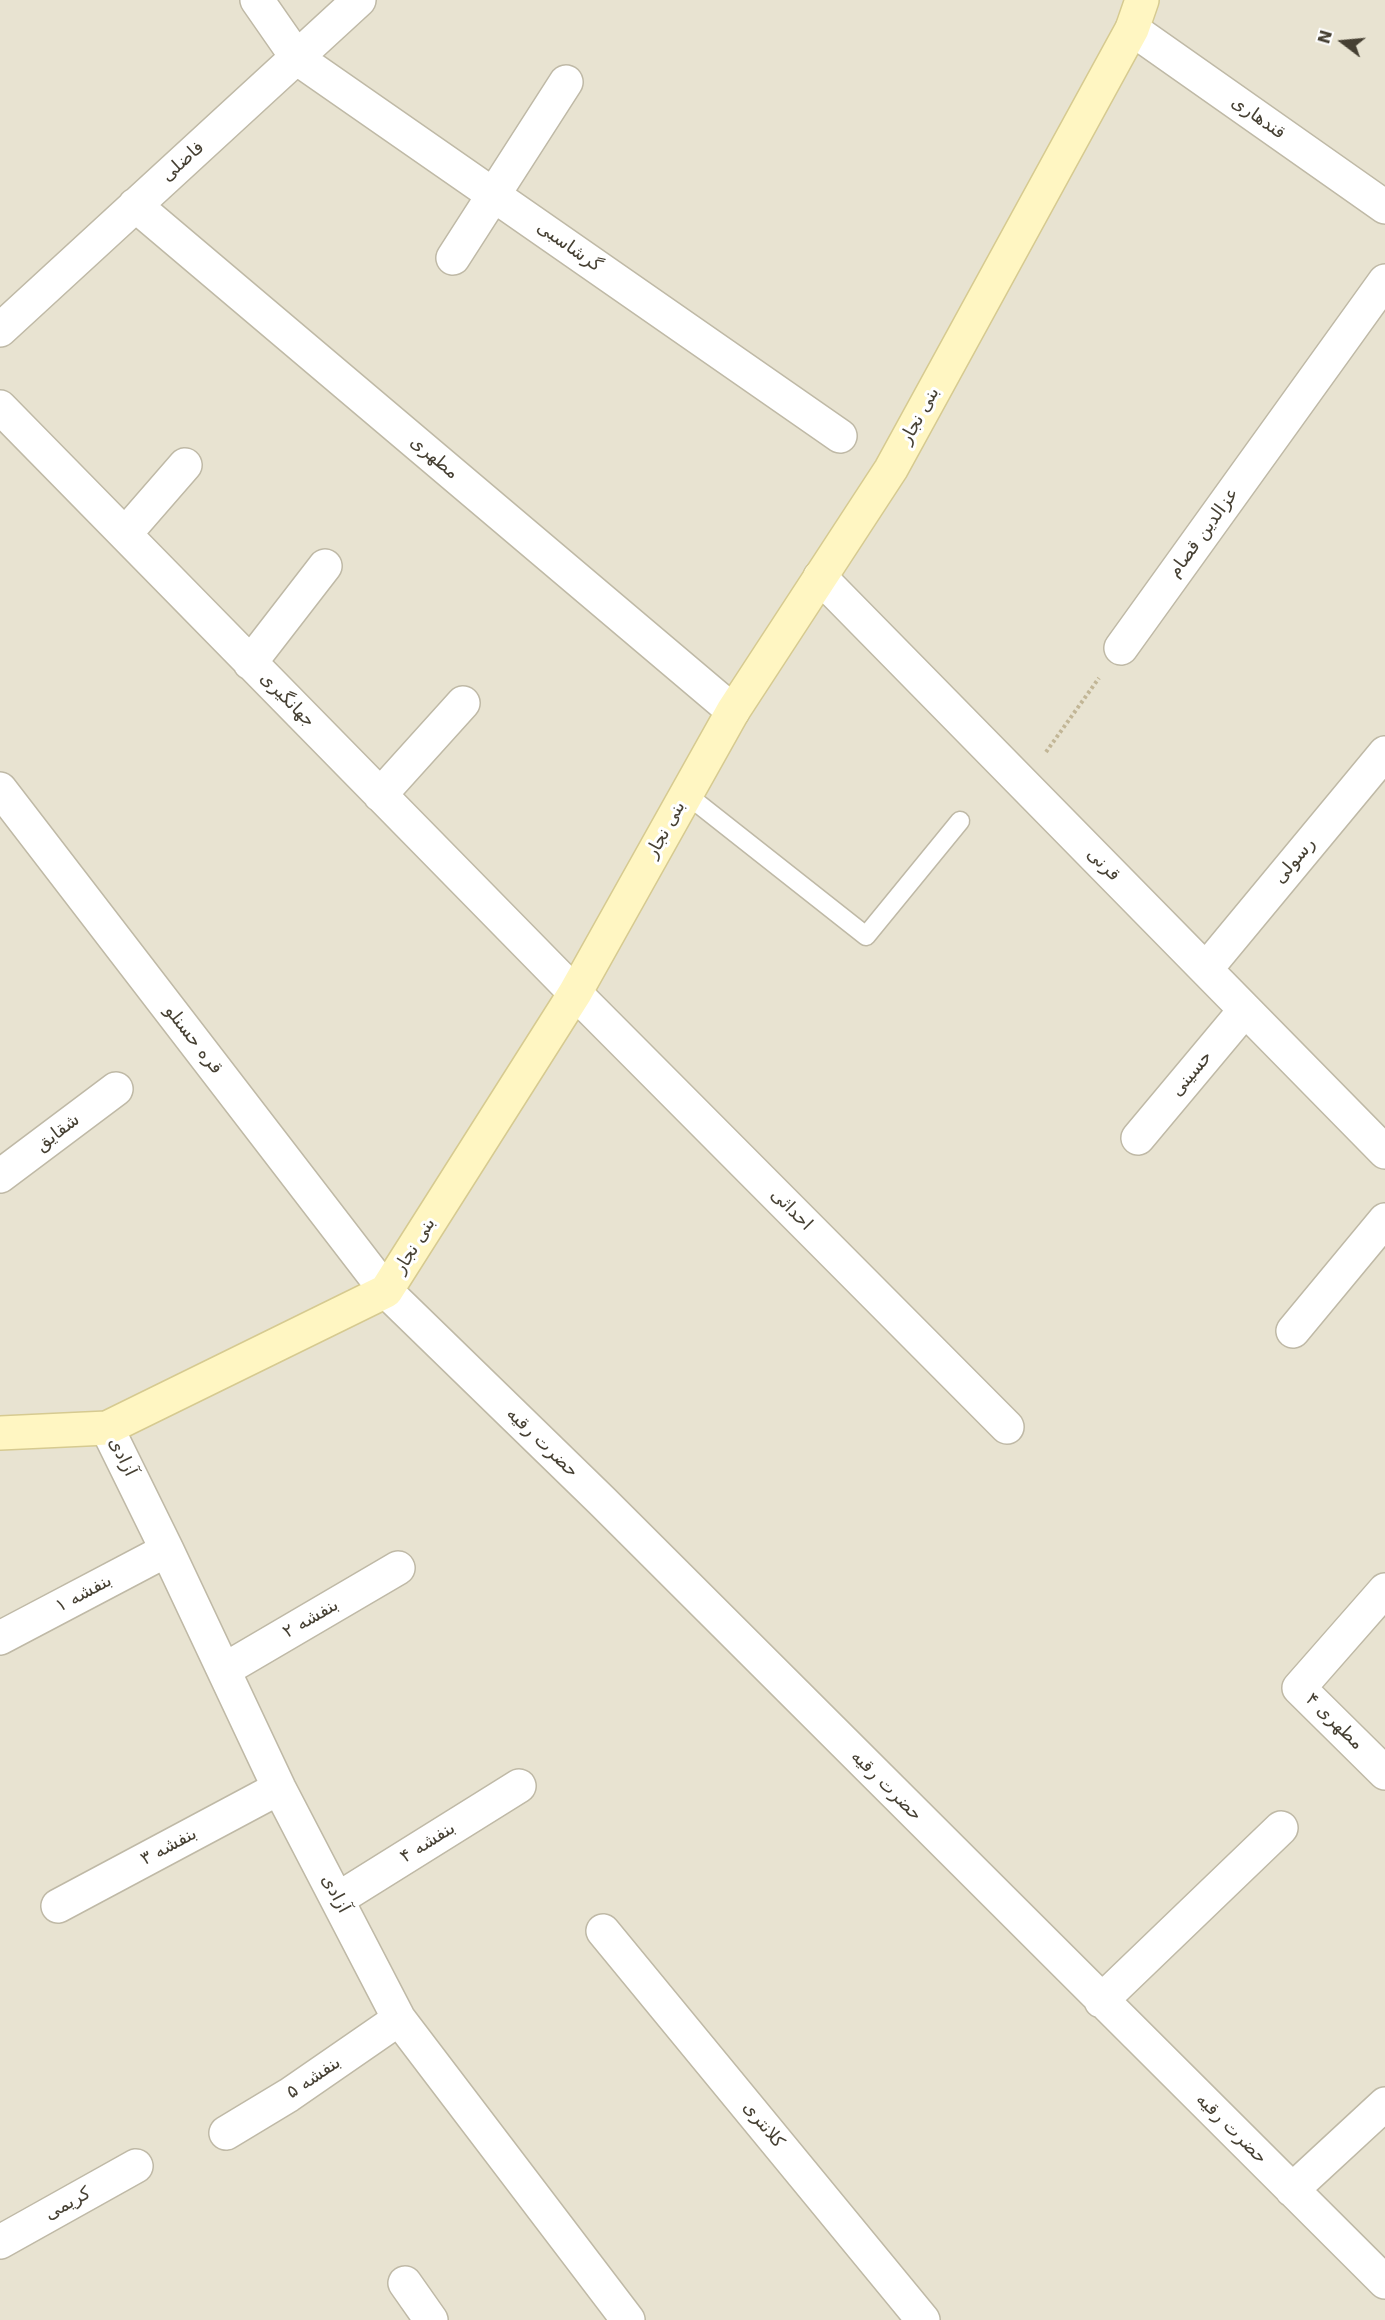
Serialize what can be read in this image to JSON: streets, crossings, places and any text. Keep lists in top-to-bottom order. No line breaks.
{"streets":{"main road":["بنی نجار"],"street":["قندهاری","فاضلی","گرشاسبی","مطهری","عزالدین قصام","جهانگیری","رسولی","قرنی","قره حسنلو","حسینی","شقایق","احداثی","حضرت رقیه","آزادی","بنفشه ۱","بنفشه ۲","مطهری ۴","بنفشه ۴","بنفشه ۳","بنفشه ۵","کلانتری","کریمی"]},"crossings":[["قندهاری","بنی نجار"],["فاضلی","گرشاسبی"],["فاضلی","مطهری"],["بنی نجار","مطهری"],["بنی نجار","جهانگیری"],["بنی نجار","قرنی"],["بنی نجار","قره حسنلو"],["بنی نجار","احداثی"],["بنی نجار","حضرت رقیه"],["بنی نجار","آزادی"],["جهانگیری","احداثی"],["رسولی","قرنی"],["قرنی","حسینی"],["قره حسنلو","حضرت رقیه"],["آزادی","بنفشه ۱"],["آزادی","بنفشه ۲"],["آزادی","بنفشه ۴"],["آزادی","بنفشه ۳"],["آزادی","بنفشه ۵"]],"north":"left"}
